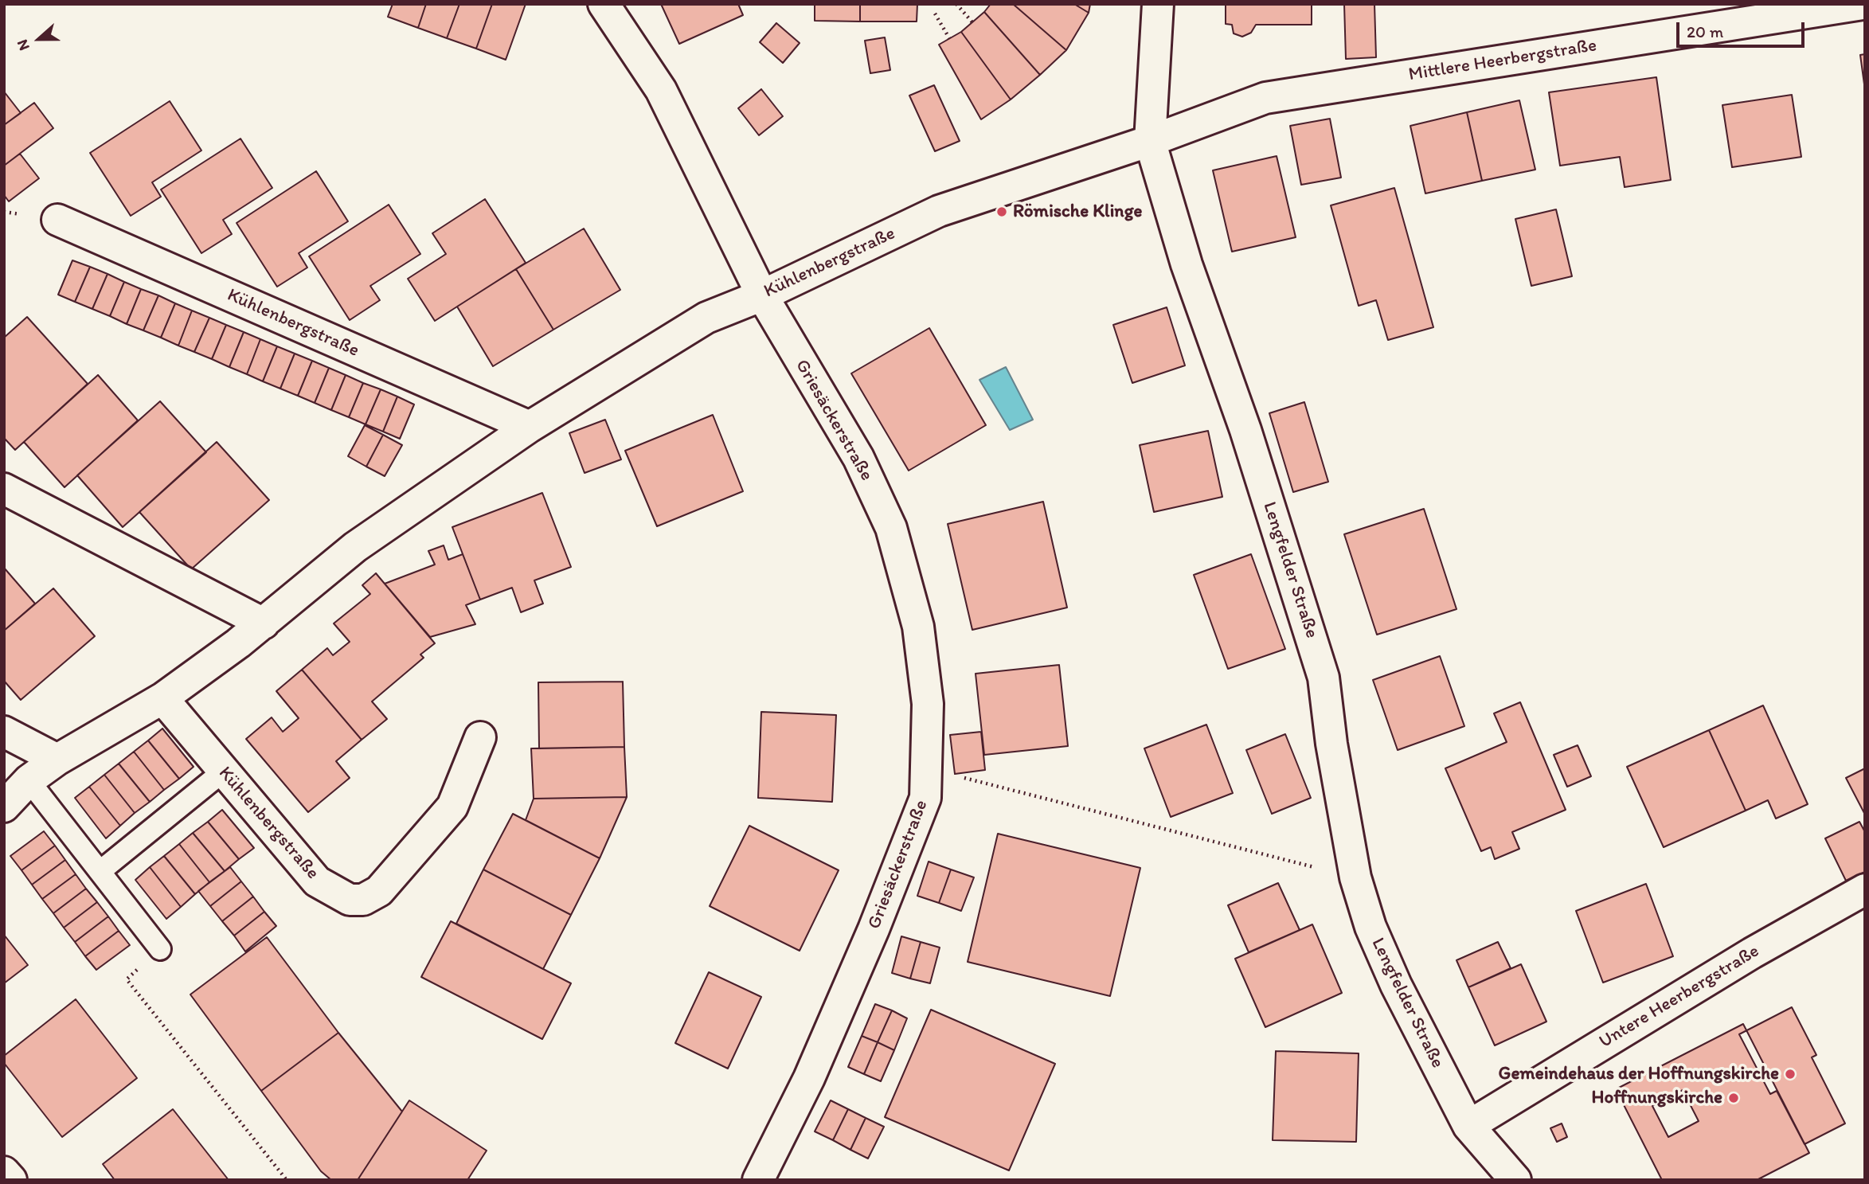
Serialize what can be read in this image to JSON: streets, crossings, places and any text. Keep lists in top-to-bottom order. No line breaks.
{"streets":{"street":["Mittlere Heerbergstraße","Kühlenbergstraße","Griesäckerstraße","Lengfelder Straße","Untere Heerbergstraße"]},"crossings":[["Mittlere Heerbergstraße","Kühlenbergstraße"],["Mittlere Heerbergstraße","Lengfelder Straße"],["Kühlenbergstraße","Griesäckerstraße"],["Kühlenbergstraße","Lengfelder Straße"],["Lengfelder Straße","Untere Heerbergstraße"]],"places":["Römische Klinge","Gemeindehaus der Hoffnungskirche","Hoffnungskirche"],"scale_bar":"20 m","north":"left"}
